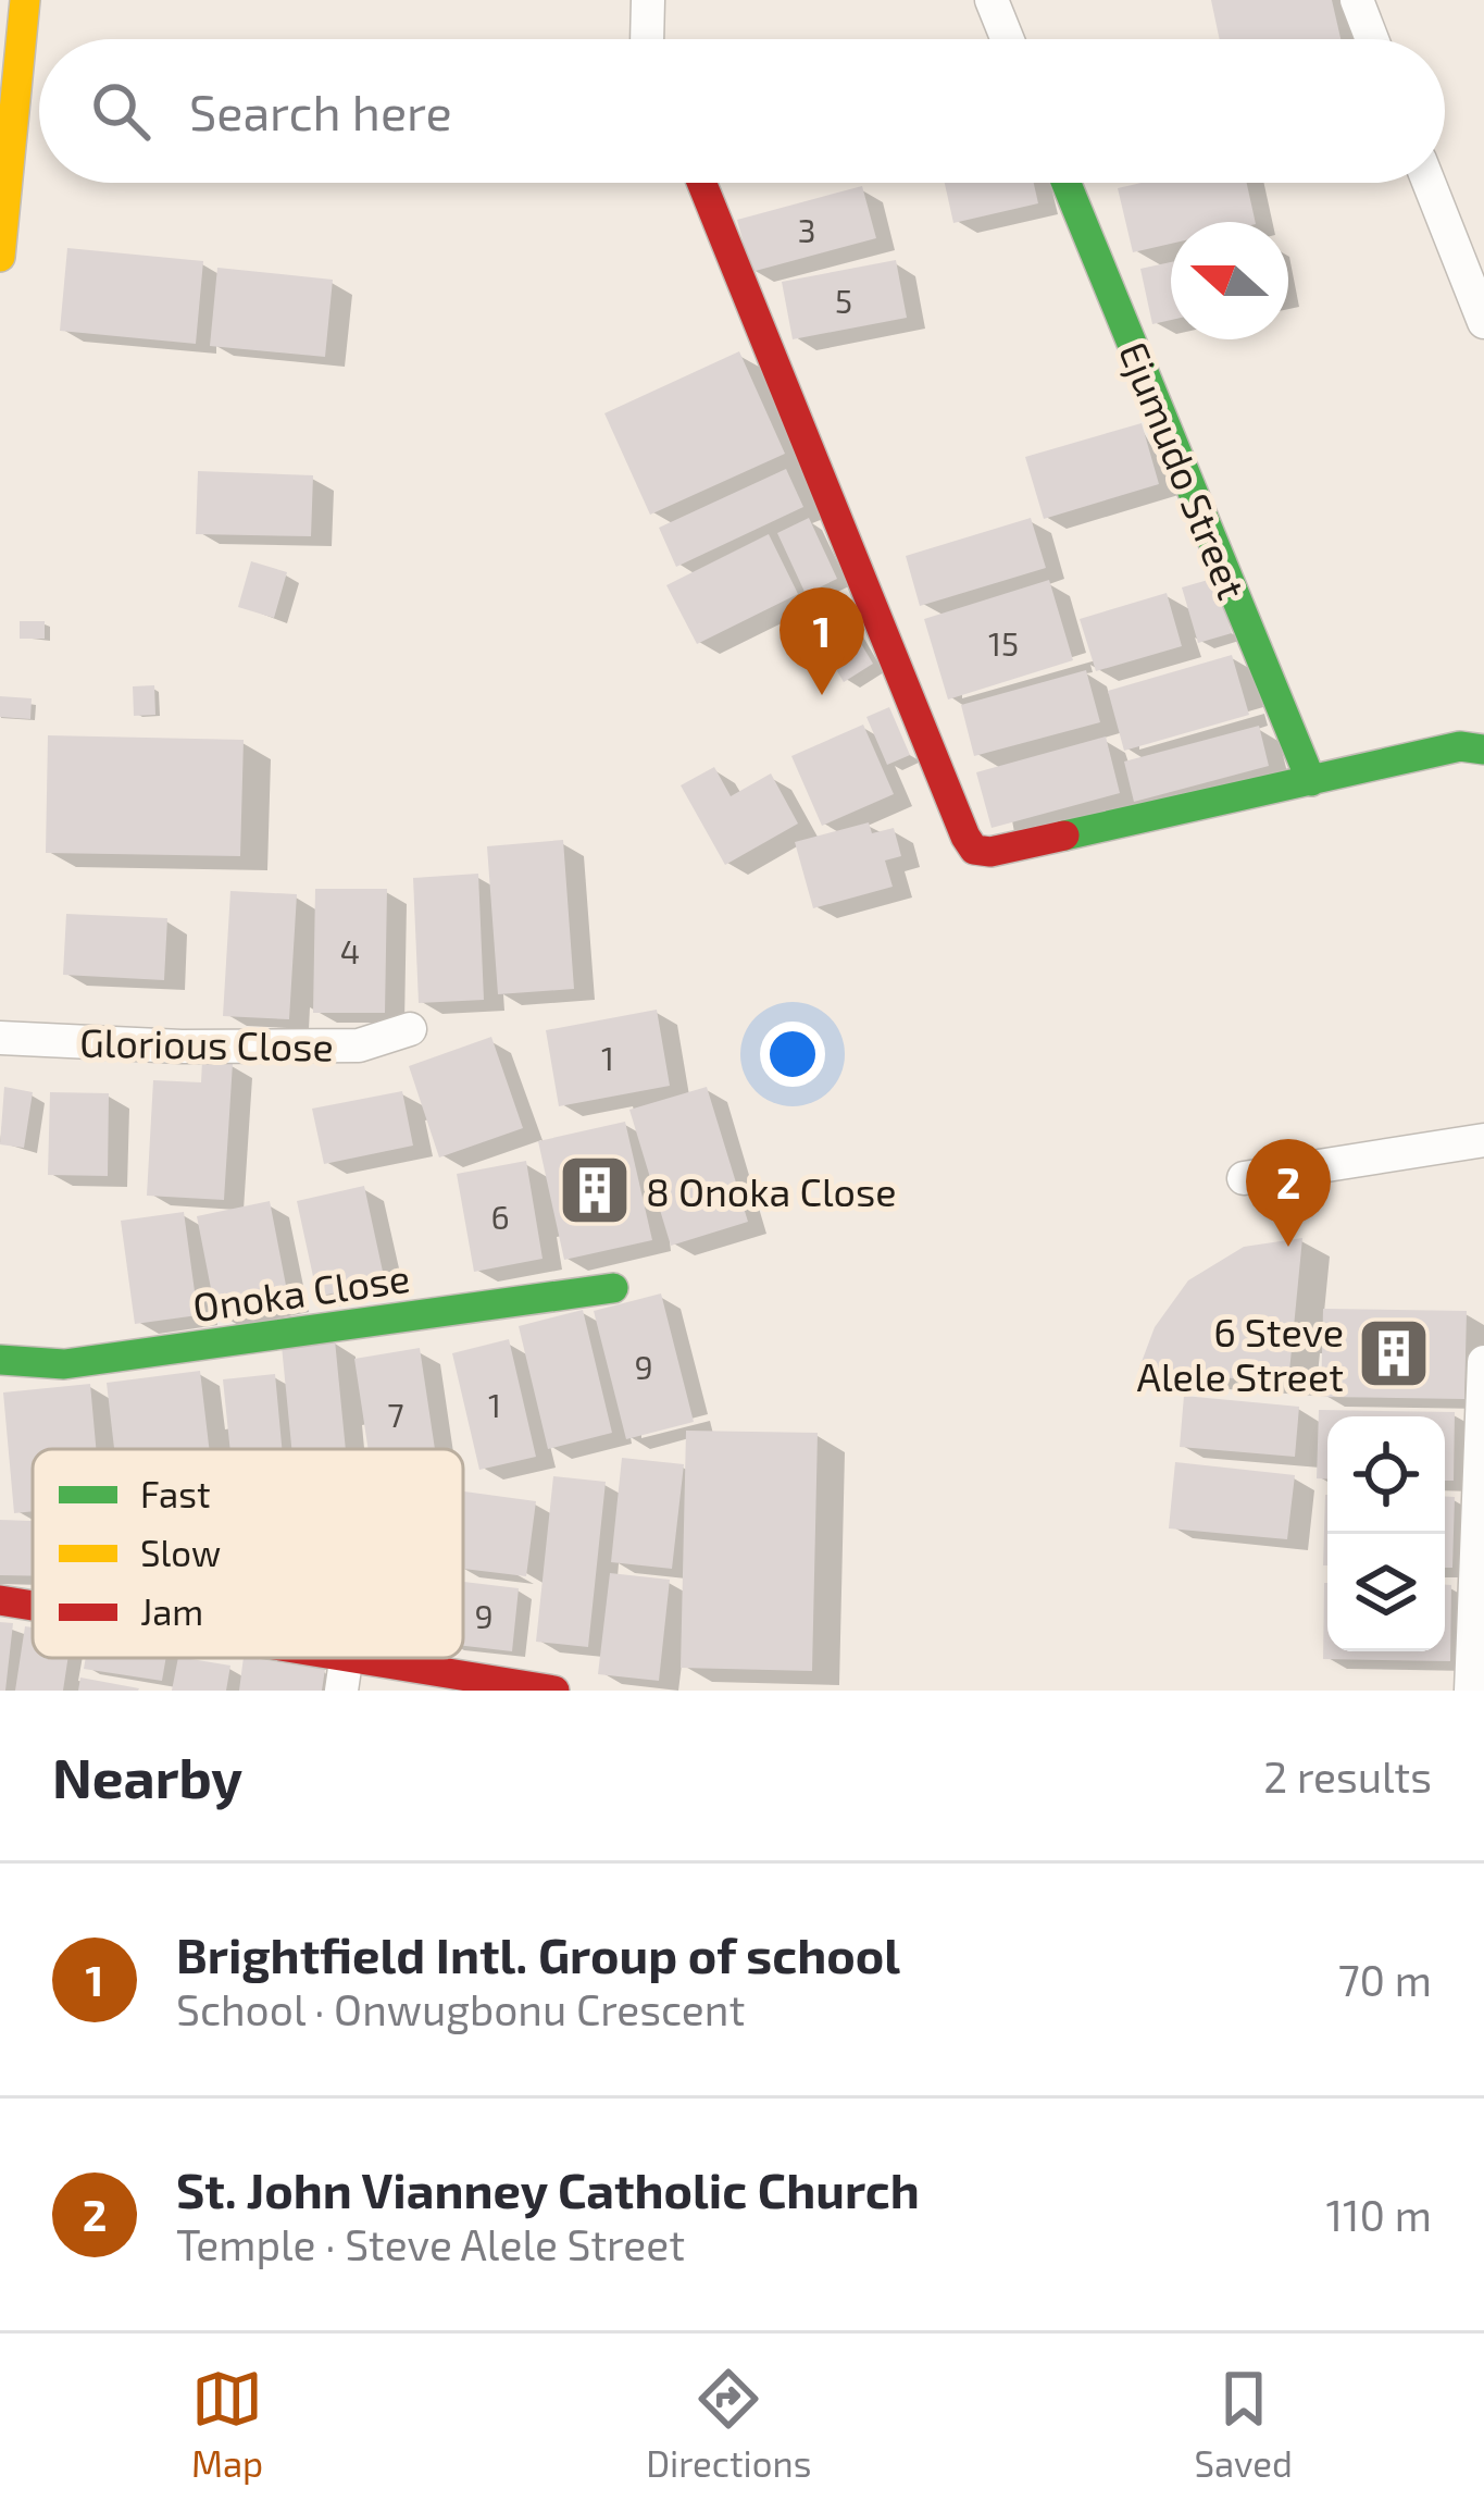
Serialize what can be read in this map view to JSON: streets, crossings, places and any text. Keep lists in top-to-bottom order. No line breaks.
{"streets":{"street":["Ejumudo Street","Glorious Close","Onoka Close"]},"places":{"building":["8 Onoka Close","6 Steve Alele Street"]},"house_numbers":["3","5","15","4","1","6","9","1","7","9"],"legend":["Fast","Slow","Jam"],"north":"left","page":{"search":"Search here","pins":["1","2"],"heading":["Nearby","2 results"],"list":[{"mark":"1","name":"Brightfield Intl. Group of school","note":"School · Onwugbonu Crescent","value":"70 m"},{"mark":"2","name":"St. John Vianney Catholic Church","note":"Temple · Steve Alele Street","value":"110 m"}],"nav":["Map","Directions","Saved"]}}
